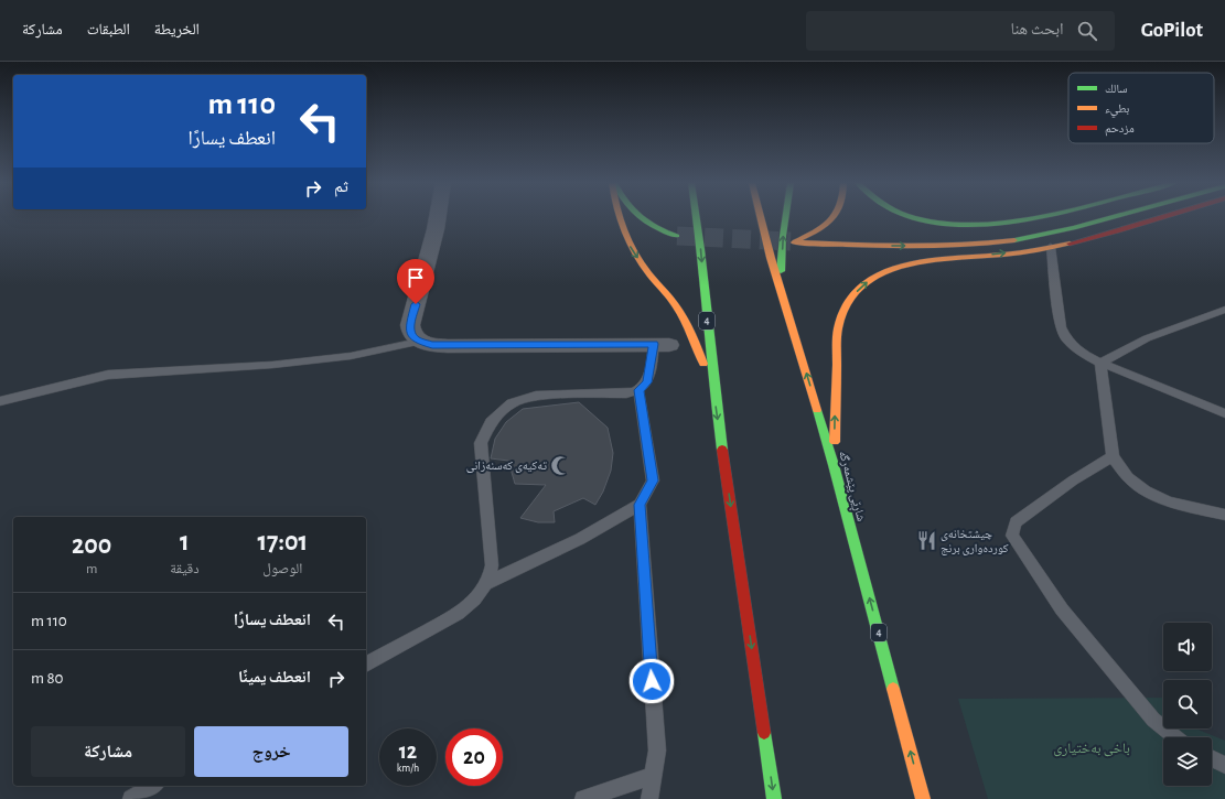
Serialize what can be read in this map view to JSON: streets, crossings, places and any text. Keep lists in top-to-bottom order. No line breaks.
{"streets":{"main road":["4","شاڕێی پێشمەرگە"]},"one_way":["شاڕێی پێشمەرگە"],"parks":["باخی بەختیاری"],"places":{"mosque":["تەکیەی کەسنەزانی"],"restaurant":["چيشتخانەی کوردەواری برنج"]},"legend":["سالك","بطيء","مزدحم"],"page":{"header":"GoPilot","search":"ابحث هنا","nav":["الخريطة","الطبقات","مشاركة"],"turn":["110 m","انعطف يسارًا"],"then":"ثم","eta":["17:01","الوصول","1","دقيقة","200","m"],"list":[{"name":"انعطف يسارًا","value":"110 m"},{"name":"انعطف يمينًا","value":"80 m"}],"buttons":["خروج","مشاركة"],"speed":"12 km/h","limit":"20"}}
